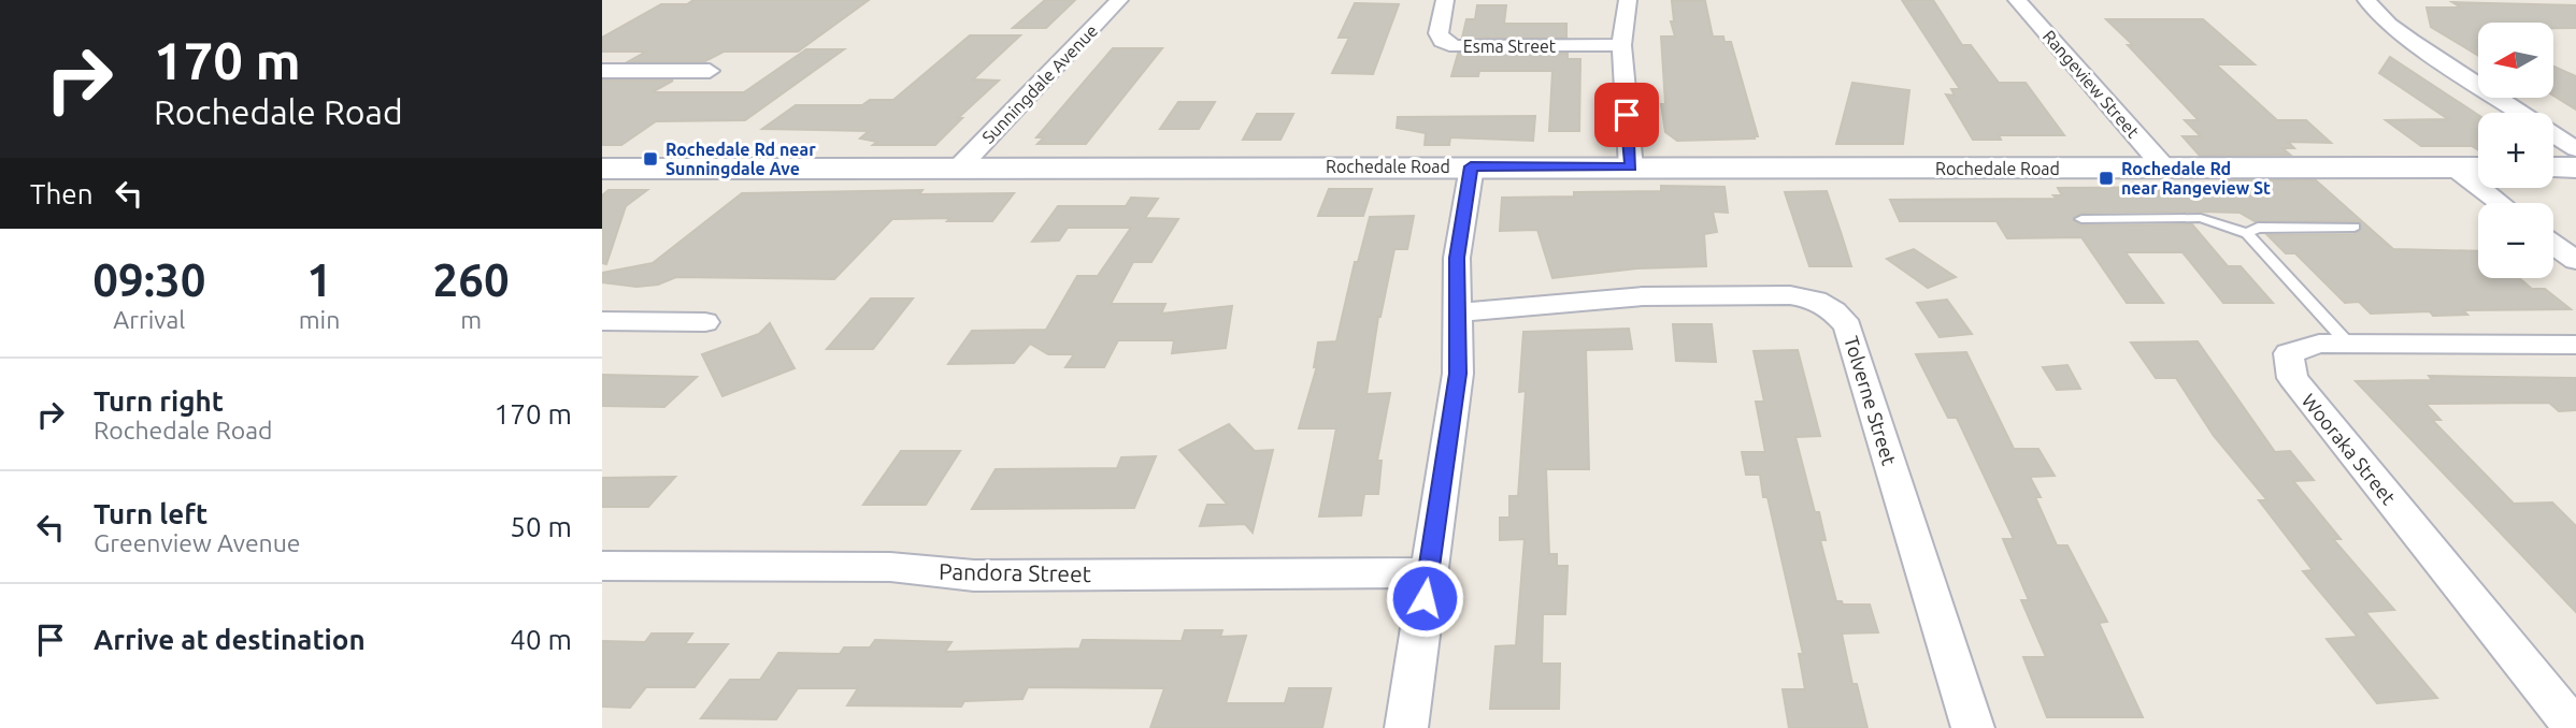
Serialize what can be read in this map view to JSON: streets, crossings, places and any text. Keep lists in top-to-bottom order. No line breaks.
{"streets":{"main road":["Rochedale Road"],"street":["Esma Street","Sunningdale Avenue","Rangeview Street","Tolverne Street","Wooraka Street","Pandora Street"]},"crossings":[["Sunningdale Avenue","Rochedale Road"],["Rangeview Street","Rochedale Road"]],"places":{"transit":["Rochedale Rd near Sunningdale Ave","Rochedale Rd near Rangeview St"]},"north":"left","page":{"turn":["170 m","Rochedale Road"],"map_buttons":["+","−"],"then":"Then","eta":["09:30","Arrival","1","min","260","m"],"list":[{"name":"Turn right","note":"Rochedale Road","value":"170 m"},{"name":"Turn left","note":"Greenview Avenue","value":"50 m"},{"name":"Arrive at destination","value":"40 m"}]}}
